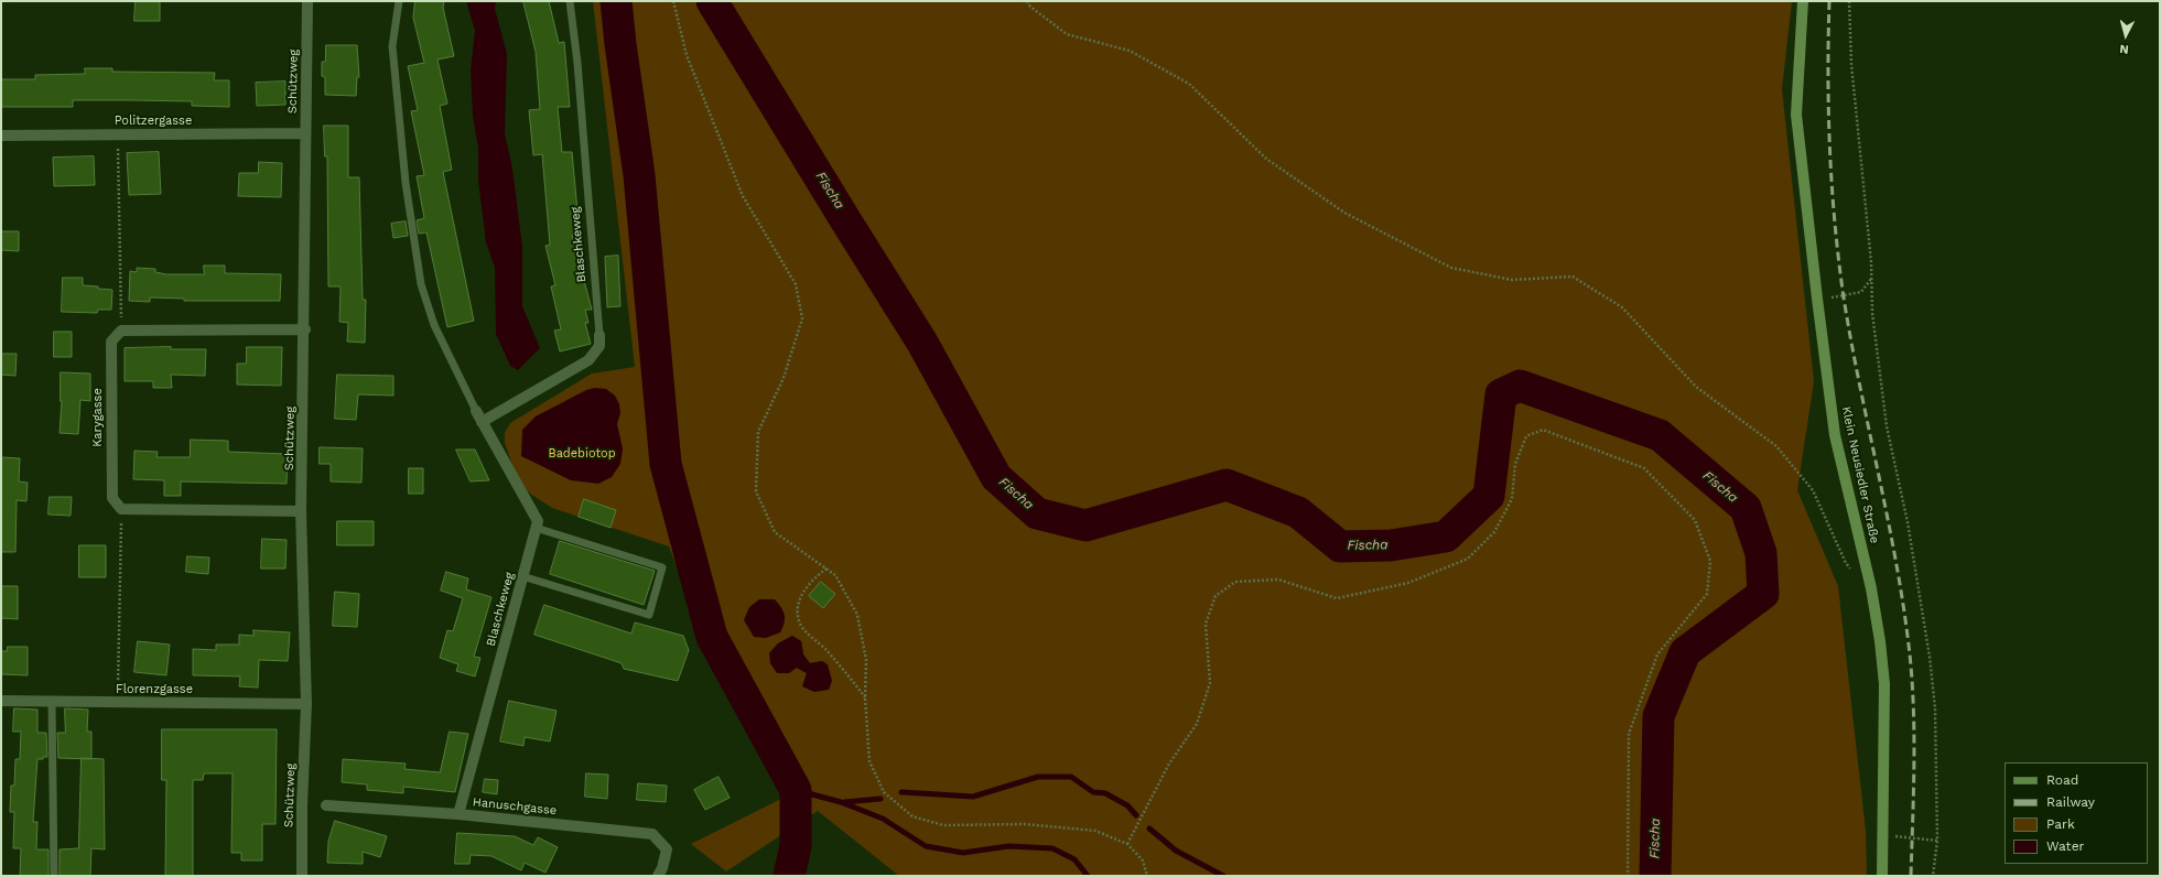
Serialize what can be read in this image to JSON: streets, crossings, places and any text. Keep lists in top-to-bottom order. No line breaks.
{"streets":{"main road":["Klein Neusiedler Straße"],"street":["Schützweg","Politzergasse","Blaschkeweg","Karygasse","Florenzgasse","Hanuschgasse"]},"crossings":[["Schützweg","Politzergasse"],["Schützweg","Florenzgasse"],["Blaschkeweg","Hanuschgasse"]],"water":["Fischa"],"parks":["Badebiotop"],"legend":["Road","Railway","Park","Water"],"north":"bottom"}
